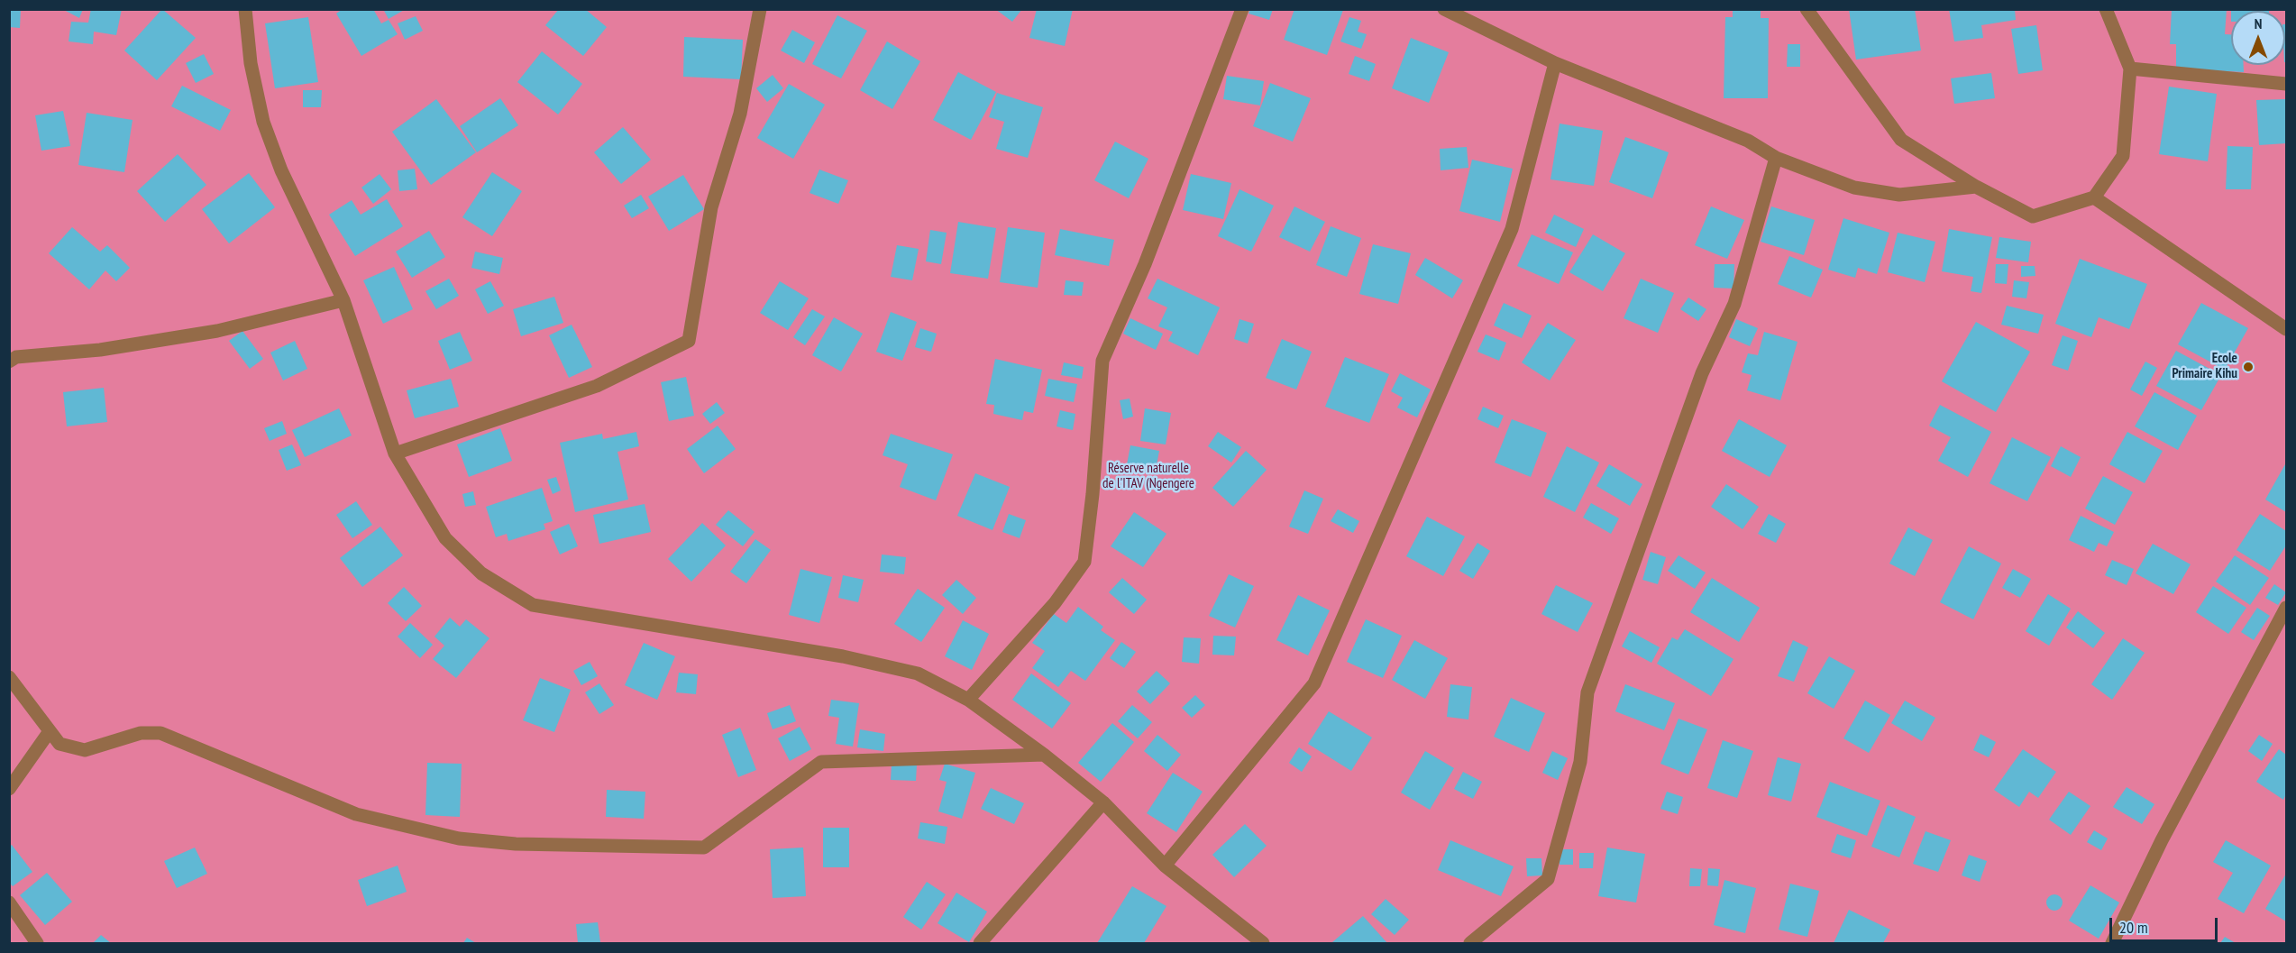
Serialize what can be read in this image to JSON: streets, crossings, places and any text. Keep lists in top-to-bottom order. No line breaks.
{"parks":["Réserve naturelle de l'ITAV (Ngengere"],"places":["Ecole Primaire Kihu"],"scale_bar":"20 m","north":"top"}
